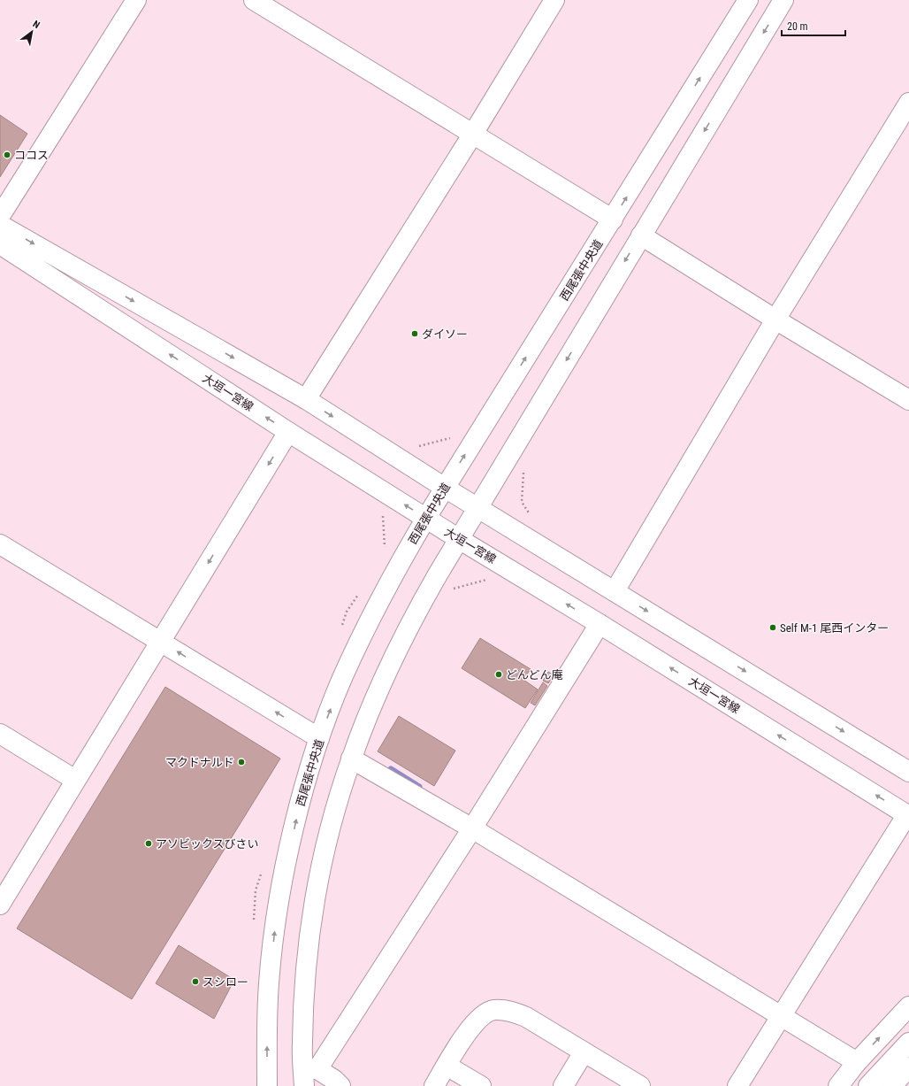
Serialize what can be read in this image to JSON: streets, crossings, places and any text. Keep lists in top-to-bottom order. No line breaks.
{"streets":{"main road":["西尾張中央道","大垣一宮線"]},"crossings":[["西尾張中央道","大垣一宮線"]],"places":["ココス","ダイソー","Self M-1 尾西インター","どんどん庵","マクドナルド","アソビックスびさい","スシロー"],"scale_bar":"20 m","north":"top right"}
